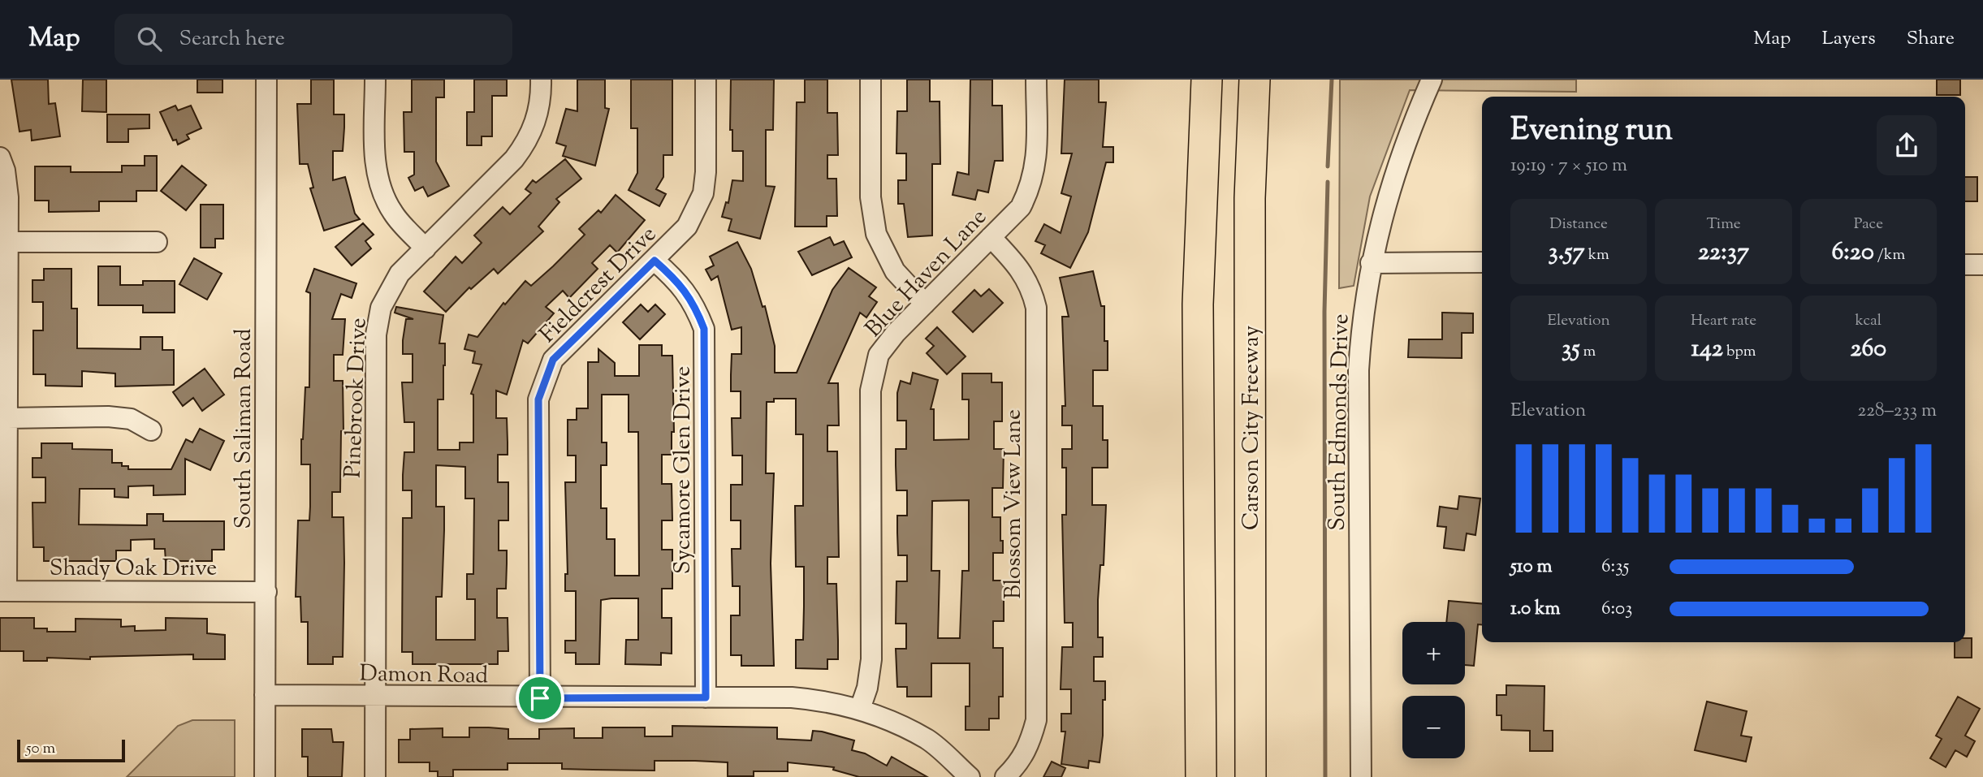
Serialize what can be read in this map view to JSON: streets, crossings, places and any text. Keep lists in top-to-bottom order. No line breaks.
{"streets":{"highway":["Carson City Freeway"],"street":["Blue Haven Lane","Fieldcrest Drive","Pinebrook Drive","South Edmonds Drive","South Saliman Road","Sycamore Glen Drive","Blossom View Lane","Shady Oak Drive","Damon Road"]},"crossings":[["Blue Haven Lane","Blossom View Lane"],["Blue Haven Lane","Damon Road"],["Fieldcrest Drive","Sycamore Glen Drive"],["Fieldcrest Drive","Damon Road"],["Pinebrook Drive","Damon Road"],["South Saliman Road","Shady Oak Drive"],["South Saliman Road","Damon Road"],["Sycamore Glen Drive","Damon Road"]],"scale_bar":"50 m","page":{"header":"Map","search":"Search here","nav":["Map","Layers","Share"],"heading":["Evening run","19:19 · 7 × 510 m"],"stats":[["Distance","3.57 km"],["Time","22:37"],["Pace","6:20 /km"],["Elevation","35 m"],["Heart rate","142 bpm"],["kcal","260"]],"chart":["Elevation","228–233 m"],"list":[{"name":"510 m","note":"6:35"},{"name":"1.0 km","note":"6:03"}],"map_buttons":["+","−"],"scale":"50 m"}}
